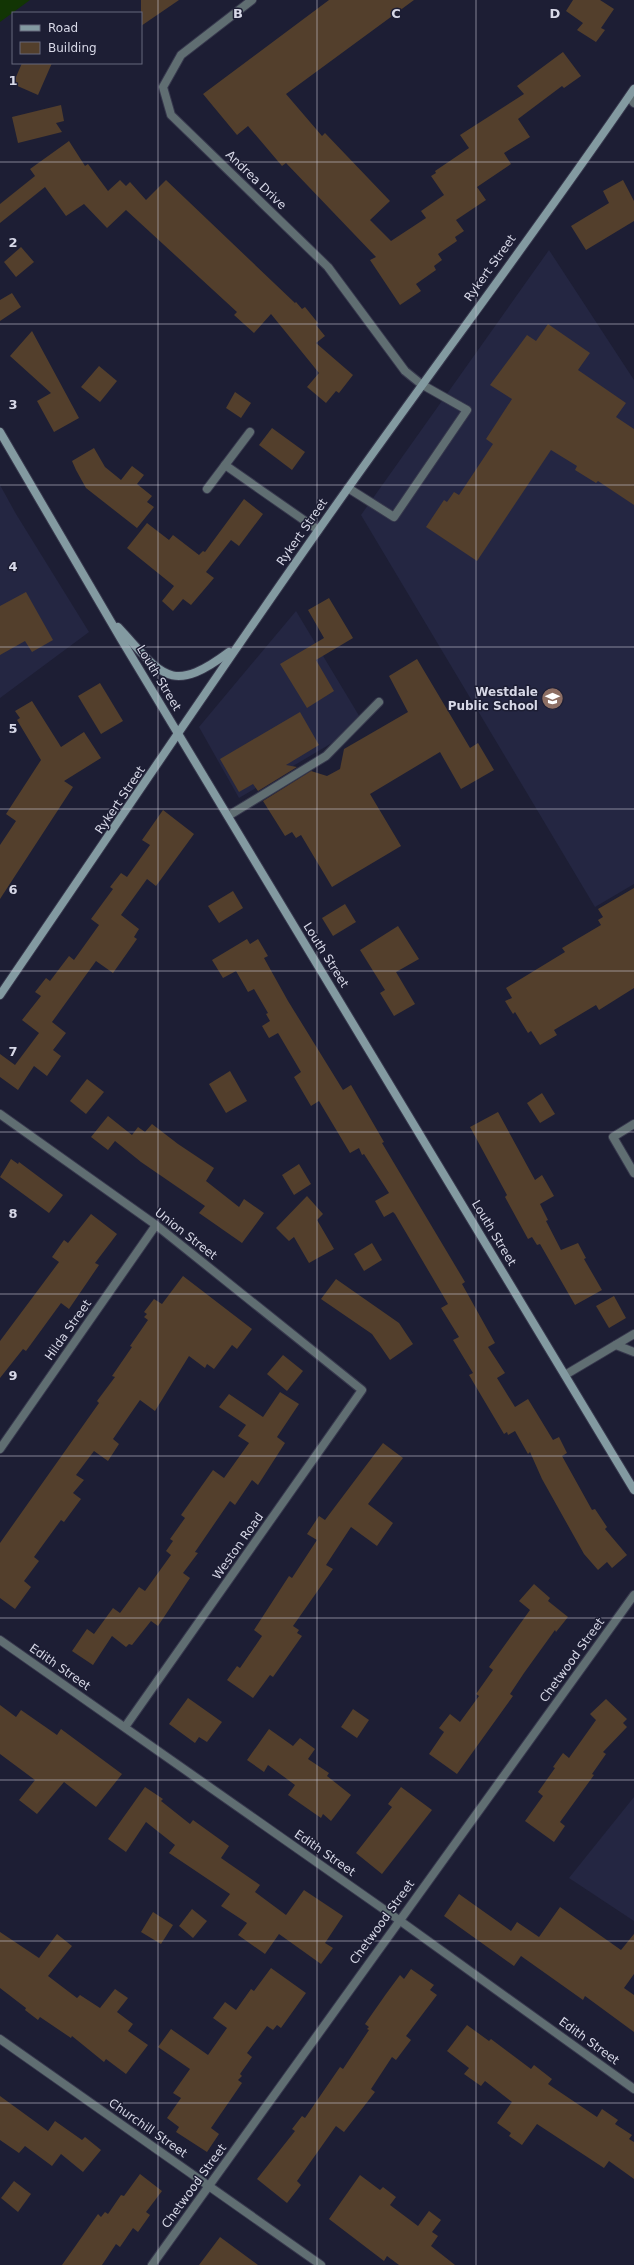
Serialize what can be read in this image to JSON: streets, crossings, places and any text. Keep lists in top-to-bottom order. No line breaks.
{"streets":{"main road":["Rykert Street","Louth Street"],"street":["Andrea Drive","Union Street","Hilda Street","Weston Road","Chetwood Street","Edith Street","Churchill Street"]},"crossings":[["Andrea Drive","Rykert Street"],["Rykert Street","Louth Street"],["Union Street","Hilda Street"],["Union Street","Weston Road"],["Weston Road","Edith Street"],["Chetwood Street","Edith Street"],["Chetwood Street","Churchill Street"]],"places":{"school or university":["Westdale Public School"]},"legend":["Road","Building"],"grid":{"columns":["B","C","D"],"rows":["1","2","3","4","5","6","7","8","9"]}}
